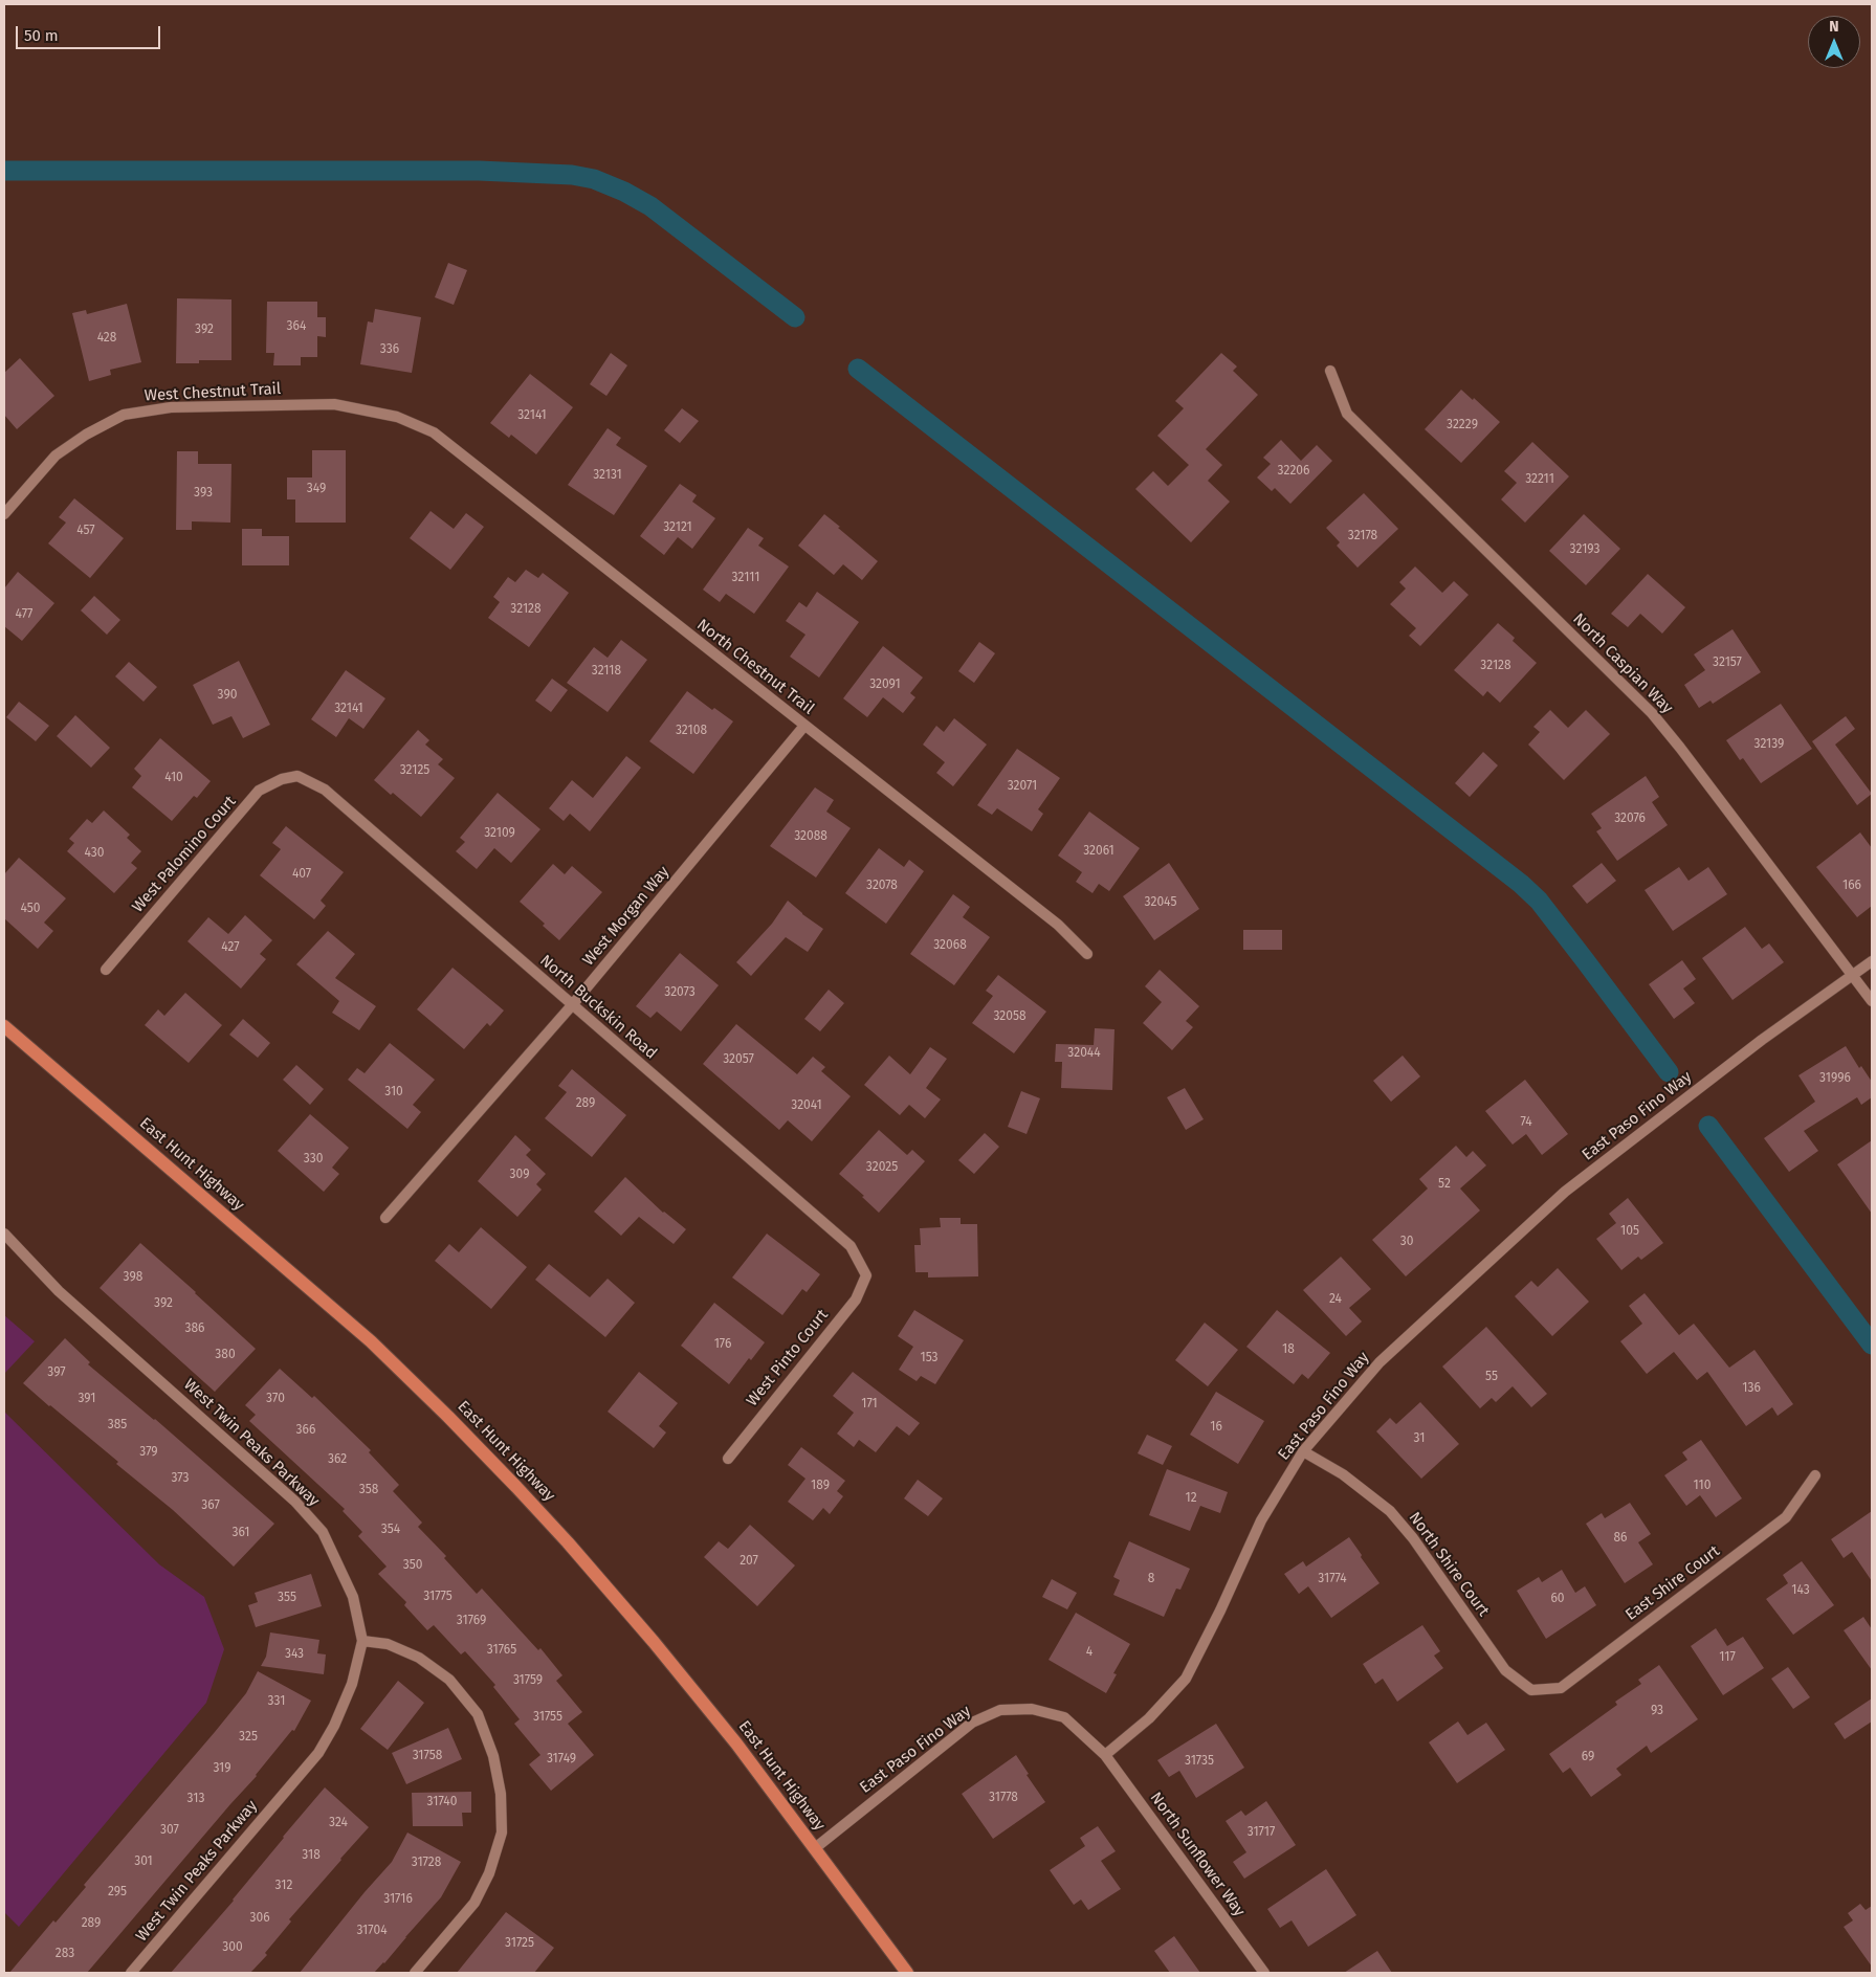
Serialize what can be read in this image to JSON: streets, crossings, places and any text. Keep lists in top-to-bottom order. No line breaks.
{"streets":{"main road":["East Hunt Highway"],"street":["West Chestnut Trail","North Caspian Way","North Chestnut Trail","West Palomino Court","West Morgan Way","North Buckskin Road","East Paso Fino Way","West Pinto Court","West Twin Peaks Parkway","North Shire Court","East Shire Court","North Sunflower Way"]},"crossings":[["West Chestnut Trail","North Chestnut Trail"],["North Caspian Way","East Paso Fino Way"],["North Chestnut Trail","West Morgan Way"],["West Palomino Court","North Buckskin Road"],["West Morgan Way","North Buckskin Road"],["North Buckskin Road","West Pinto Court"],["East Paso Fino Way","East Hunt Highway"],["East Paso Fino Way","North Shire Court"],["East Paso Fino Way","North Sunflower Way"],["North Shire Court","East Shire Court"]],"house_numbers":["364","392","428","336","32141","32229","32206","32131","32211","349","393","32121","457","32178","32193","32111","32128","477","32157","32128","32118","32091","390","32141","32108","32139","32125","410","32071","32076","32109","32088","32061","430","407","32078","166","32045","450","32068","427","32073","32058","32044","32057","31996","310","289","32041","74","330","32025","309","52","105","30","398","24","392","386","176","18","380","153","397","55","136","391","370","171","385","16","366","31","379","362","373","189","110","358","12","367","354","361","86","207","350","8","31774","143","31775","355","60","31769","31765","4","343","117","31759","331","93","31755","325","31758","69","31749","31735","319","31778","313","31740","324","307","31717","318","301","31728","312","295","31716","306","289","31704","31725","300","283"],"scale_bar":"50 m","north":"top"}
